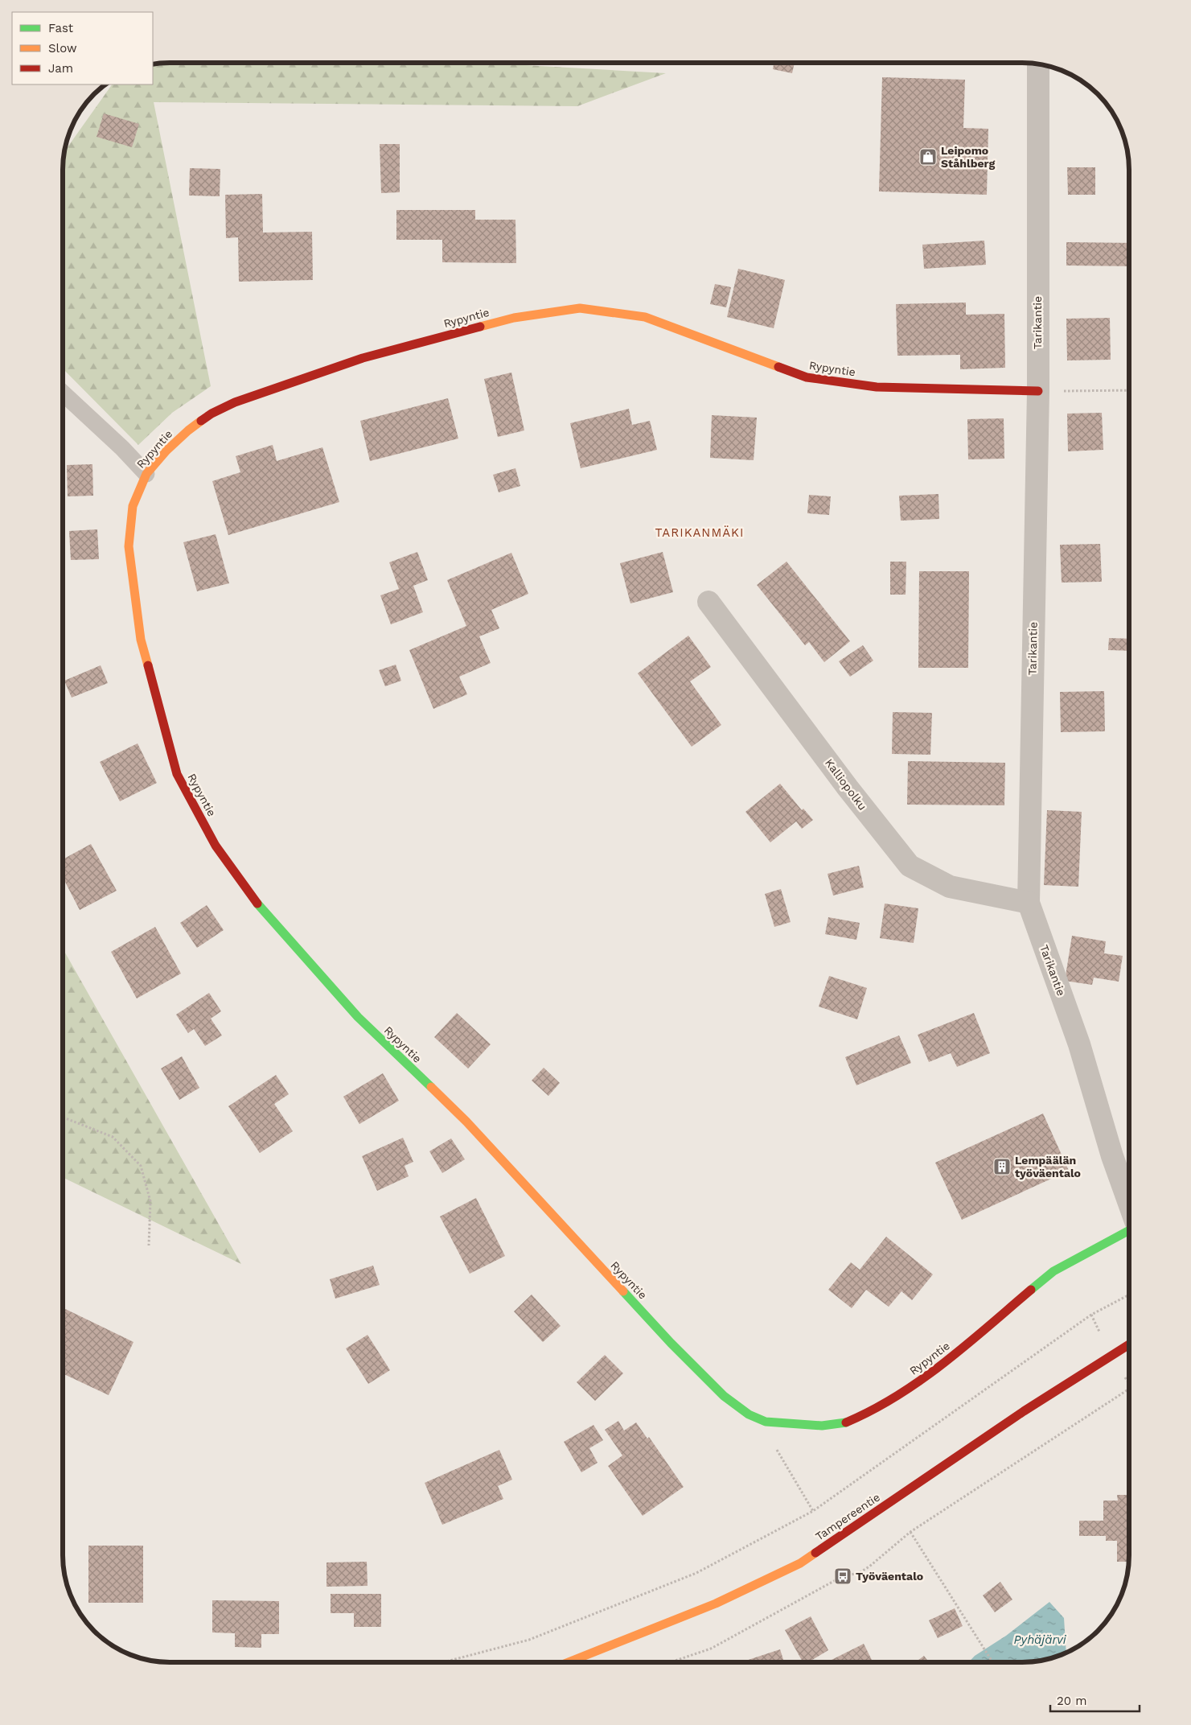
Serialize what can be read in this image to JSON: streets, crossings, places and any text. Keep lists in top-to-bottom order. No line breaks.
{"streets":{"street":["Rypyntie","Tarikantie","Kalliopolku","Tampereentie"]},"crossings":[["Rypyntie","Tarikantie"],["Tarikantie","Kalliopolku"]],"districts":["TARIKANMÄKI"],"water":["Pyhäjärvi"],"places":{"shop":["Leipomo Ståhlberg"],"building":["Lempäälän työväentalo"],"bus stop":["Työväentalo"]},"legend":["Fast","Slow","Jam"],"scale_bar":"20 m"}
